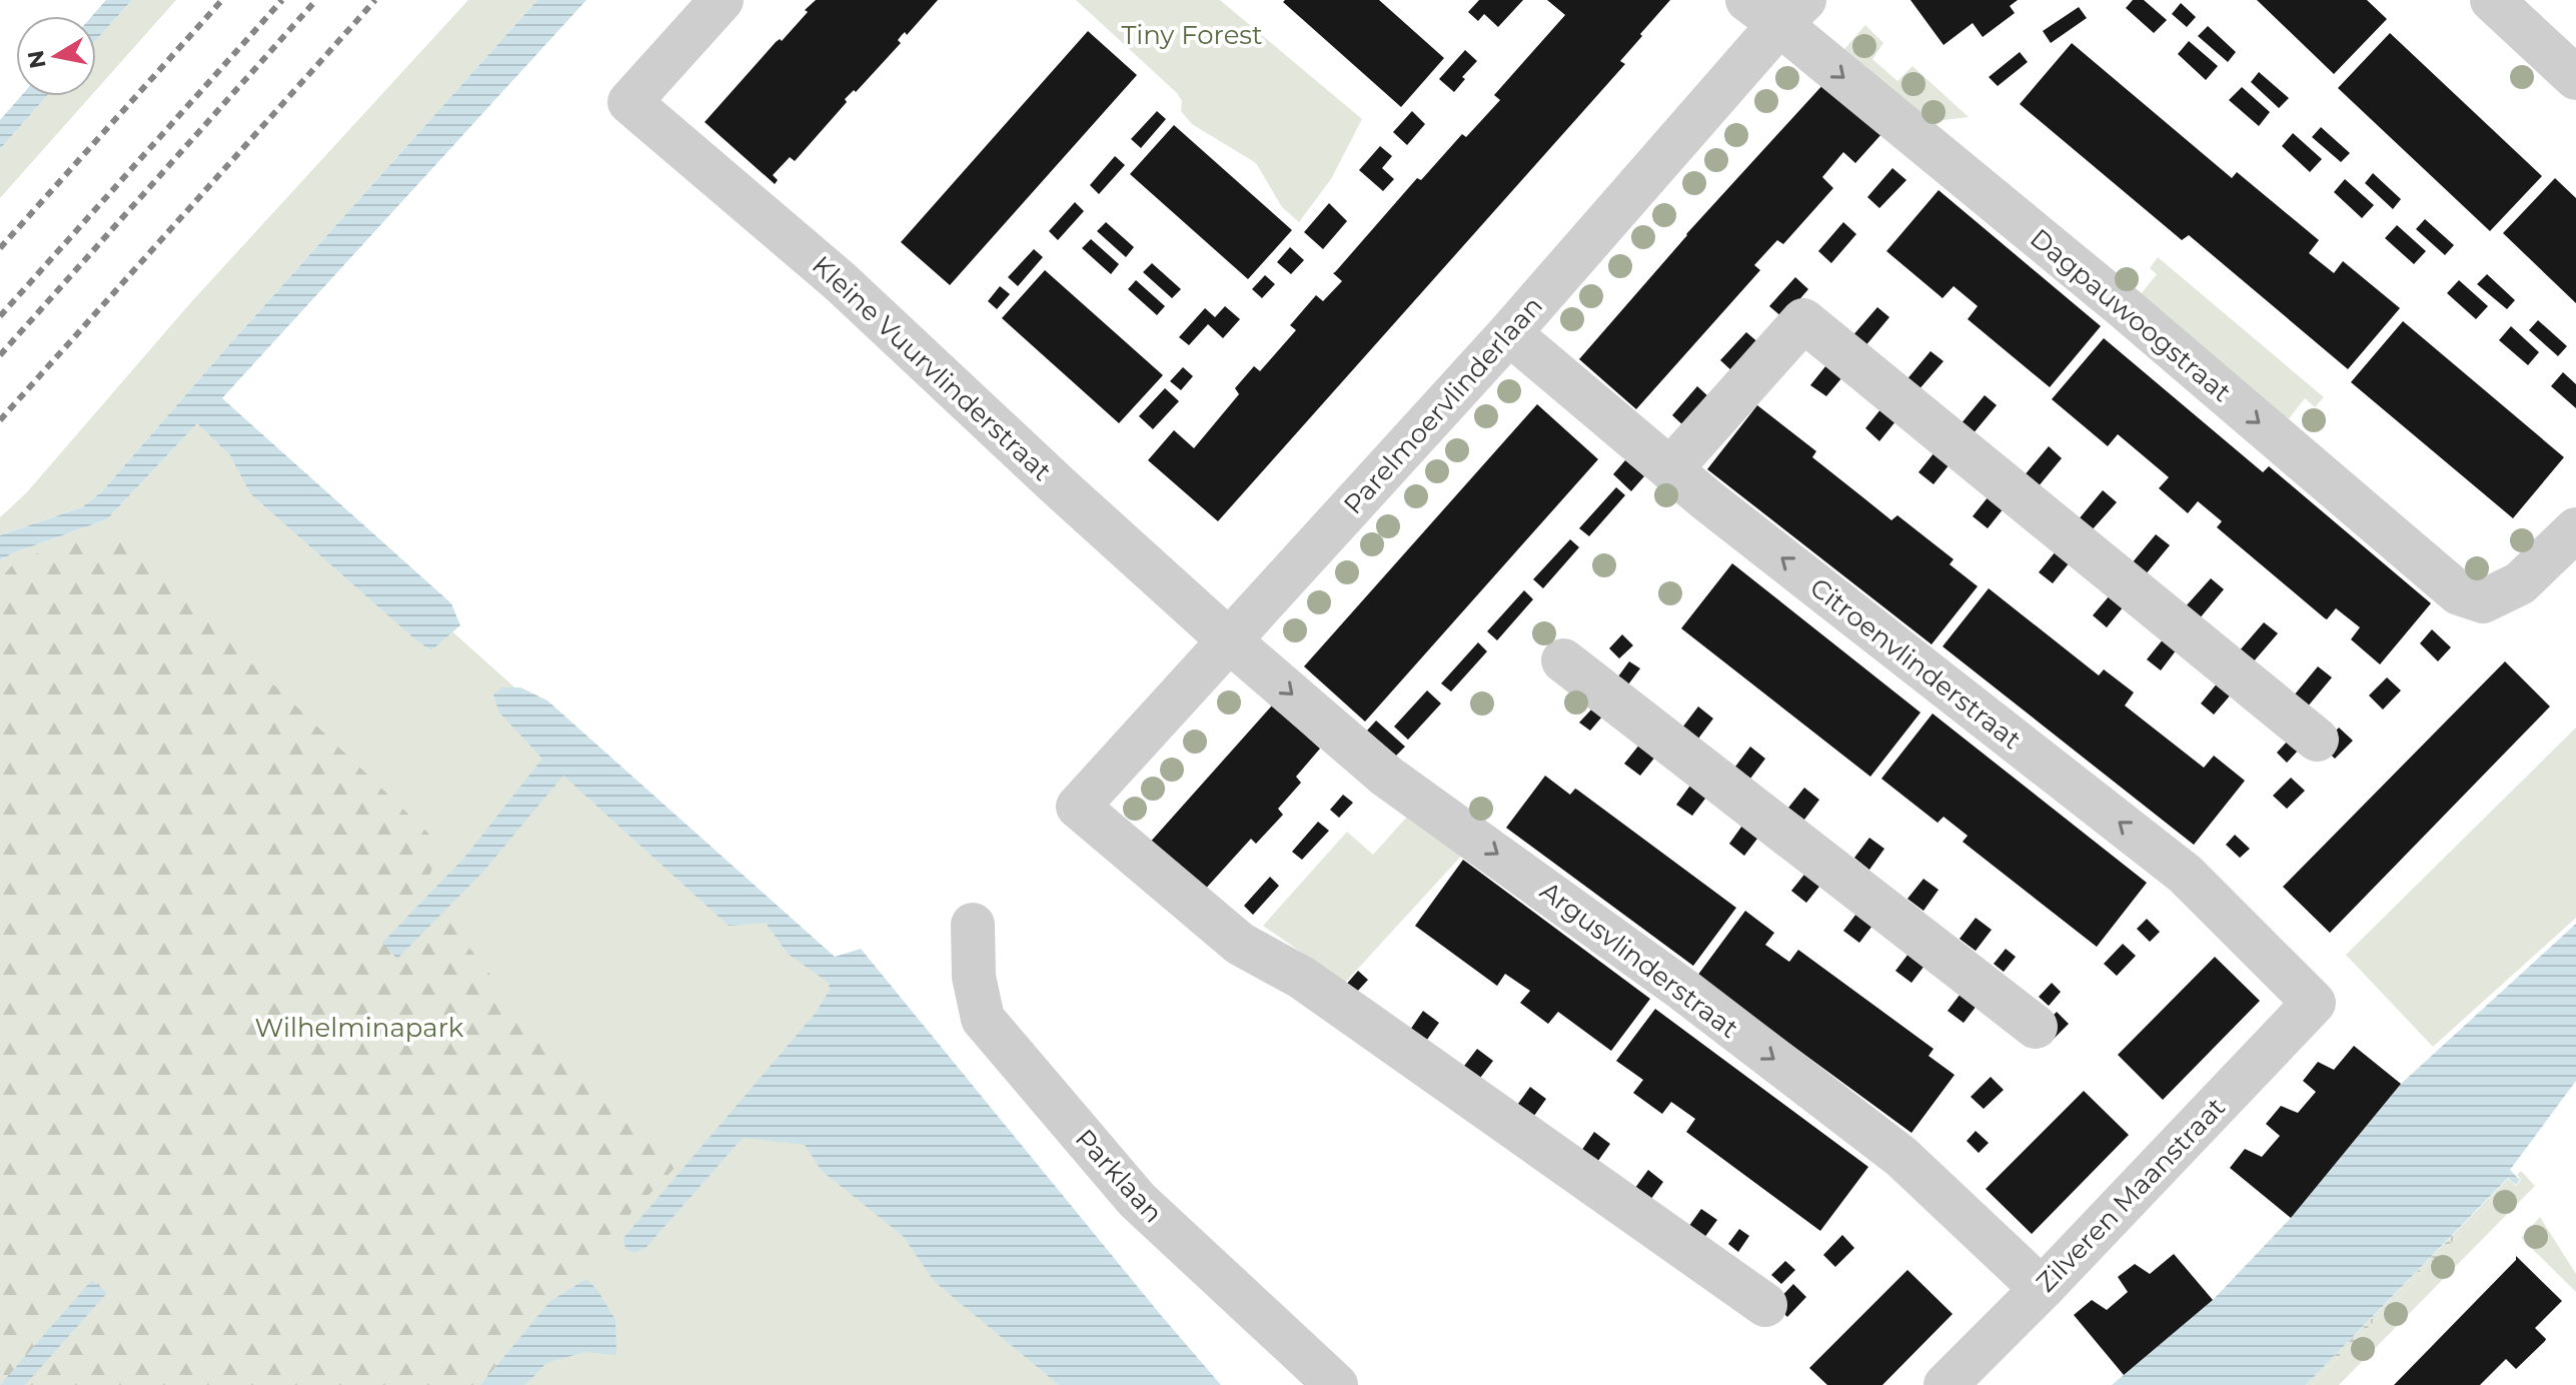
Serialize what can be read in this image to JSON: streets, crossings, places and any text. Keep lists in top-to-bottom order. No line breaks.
{"streets":{"street":["Dagpauwoogstraat","Kleine Vuurvlinderstraat","Parelmoervlinderlaan","Citroenvlinderstraat","Argusvlinderstraat","Parklaan","Zilveren Maanstraat"]},"crossings":[["Dagpauwoogstraat","Parelmoervlinderlaan"],["Kleine Vuurvlinderstraat","Parelmoervlinderlaan"],["Kleine Vuurvlinderstraat","Argusvlinderstraat"],["Parelmoervlinderlaan","Citroenvlinderstraat"],["Parelmoervlinderlaan","Argusvlinderstraat"],["Citroenvlinderstraat","Zilveren Maanstraat"],["Argusvlinderstraat","Zilveren Maanstraat"]],"one_way":["Dagpauwoogstraat"],"parks":["Tiny Forest","Wilhelminapark"],"north":"left"}
